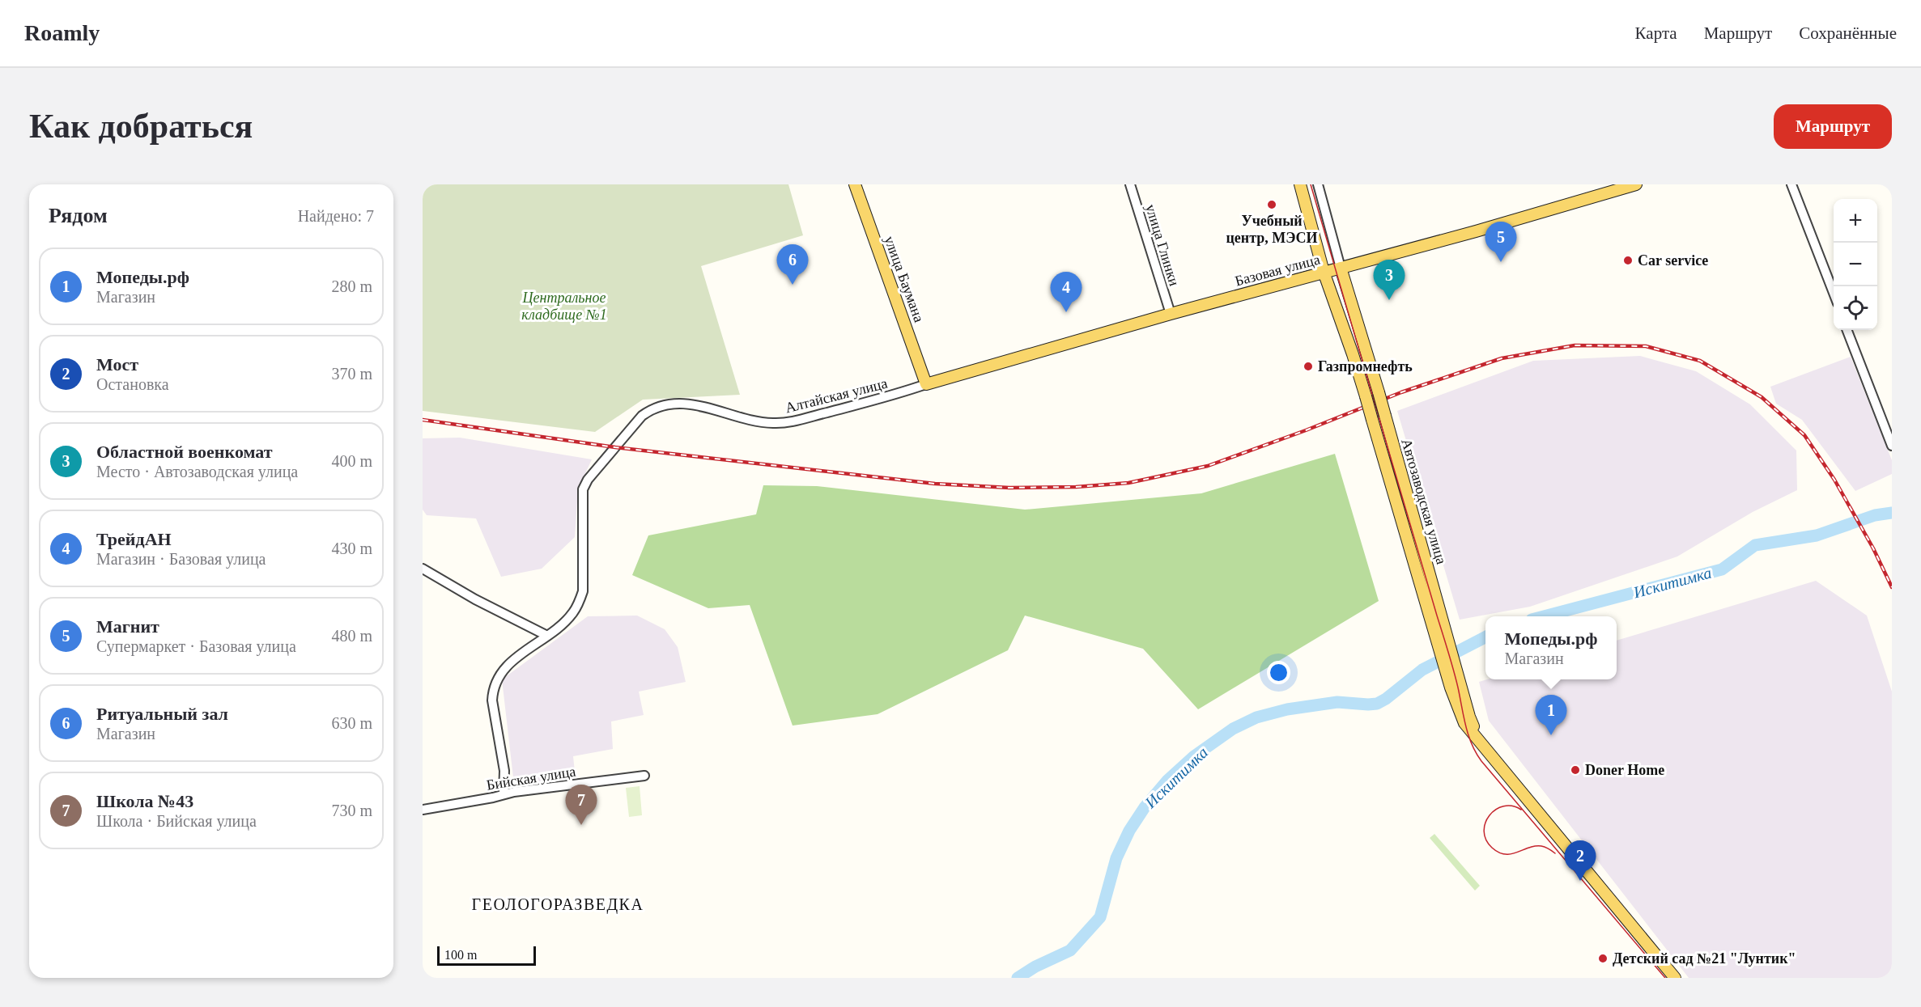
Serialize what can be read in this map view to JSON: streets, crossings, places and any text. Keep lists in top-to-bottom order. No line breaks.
{"streets":{"main road":["Базовая улица","улица Баумана","Автозаводская улица"],"street":["улица Глинки","Алтайская улица","Бийская улица"]},"crossings":[["улица Глинки","Базовая улица"],["Базовая улица","улица Баумана"],["Базовая улица","Алтайская улица"],["Базовая улица","Автозаводская улица"],["улица Баумана","Алтайская улица"],["Алтайская улица","Бийская улица"]],"districts":["ГЕОЛОГОРАЗВЕДКА"],"water":["Искитимка"],"parks":["Центральное кладбище №1"],"places":["Учебный центр, МЭСИ","Car service","Газпромнефть","Doner Home","Детский сад №21 \"Лунтик\""],"scale_bar":"100 m","page":{"header":"Roamly","nav":["Карта","Маршрут","Сохранённые"],"buttons":"Маршрут","title":"Как добраться","heading":["Рядом","Найдено: 7"],"map_buttons":["+","−"],"pins":["5","6","3","4","1","7","2"],"list":[{"mark":"1","name":"Мопеды.рф","note":"Магазин","value":"280 m"},{"mark":"2","name":"Мост","note":"Остановка","value":"370 m"},{"mark":"3","name":"Областной военкомат","note":"Место · Автозаводская улица","value":"400 m"},{"mark":"4","name":"ТрейдАН","note":"Магазин · Базовая улица","value":"430 m"},{"mark":"5","name":"Магнит","note":"Супермаркет · Базовая улица","value":"480 m"},{"mark":"6","name":"Ритуальный зал","note":"Магазин","value":"630 m"},{"mark":"7","name":"Школа №43","note":"Школа · Бийская улица","value":"730 m"}],"popup":["Мопеды.рф","Магазин"],"scale":"100 m"}}
